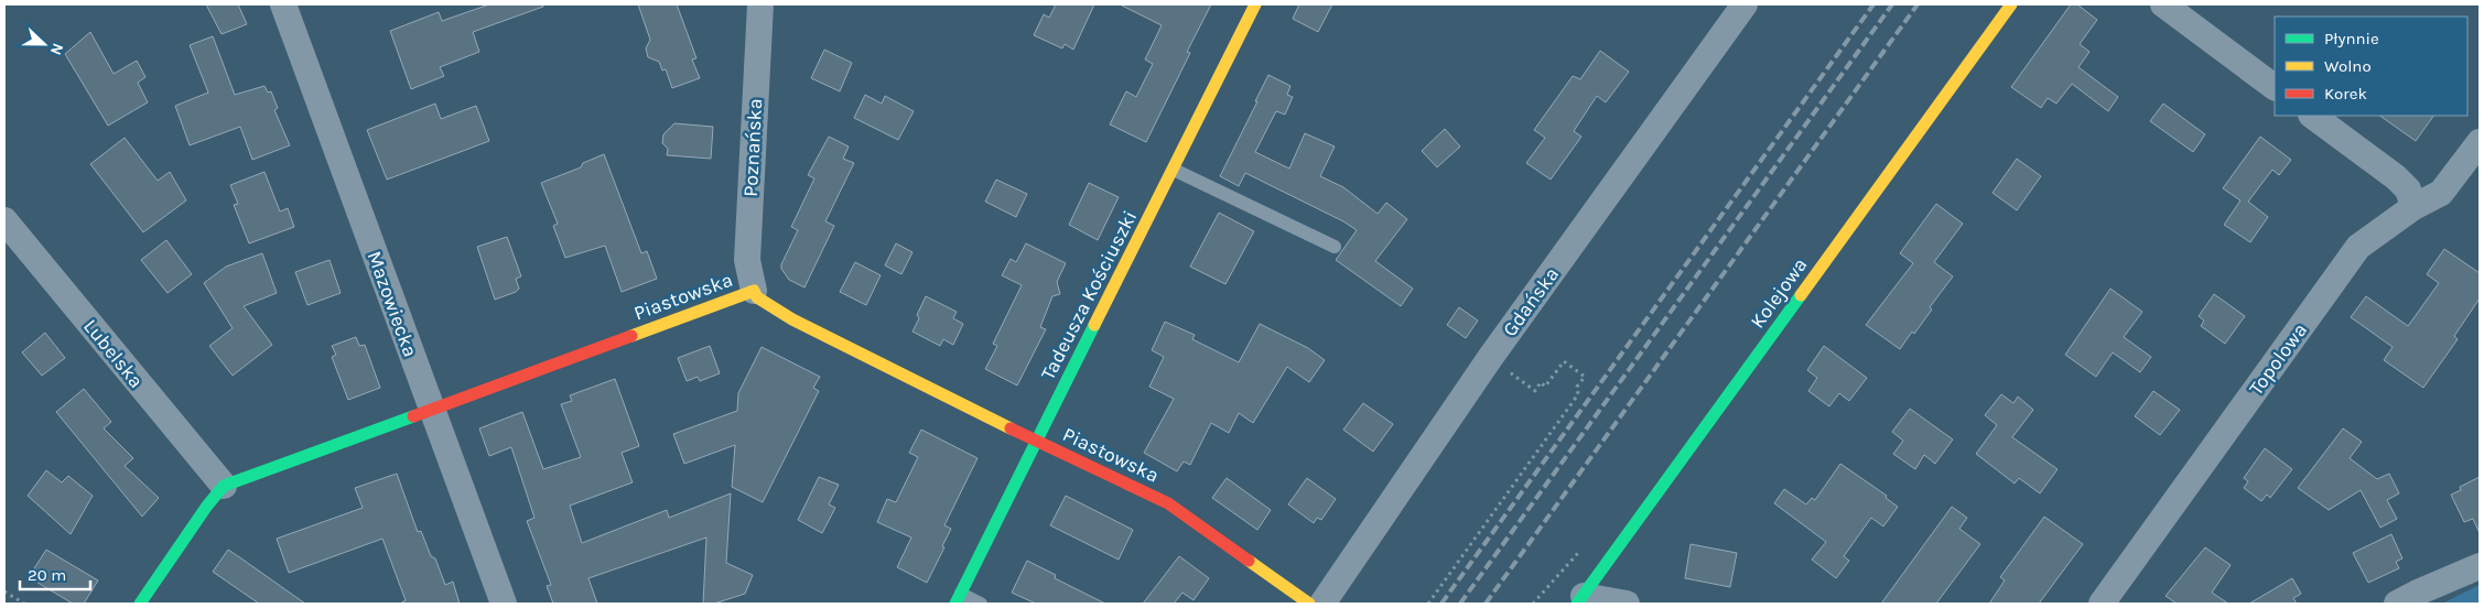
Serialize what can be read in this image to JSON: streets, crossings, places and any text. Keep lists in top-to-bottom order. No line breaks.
{"streets":{"street":["Poznańska","Kolejowa","Tadeusza Kościuszki","Piastowska","Gdańska","Mazowiecka","Lubelska","Topolowa"]},"crossings":[["Poznańska","Piastowska"],["Tadeusza Kościuszki","Piastowska"],["Piastowska","Mazowiecka"],["Piastowska","Lubelska"]],"legend":["Płynnie","Wolno","Korek"],"scale_bar":"20 m","north":"right"}
